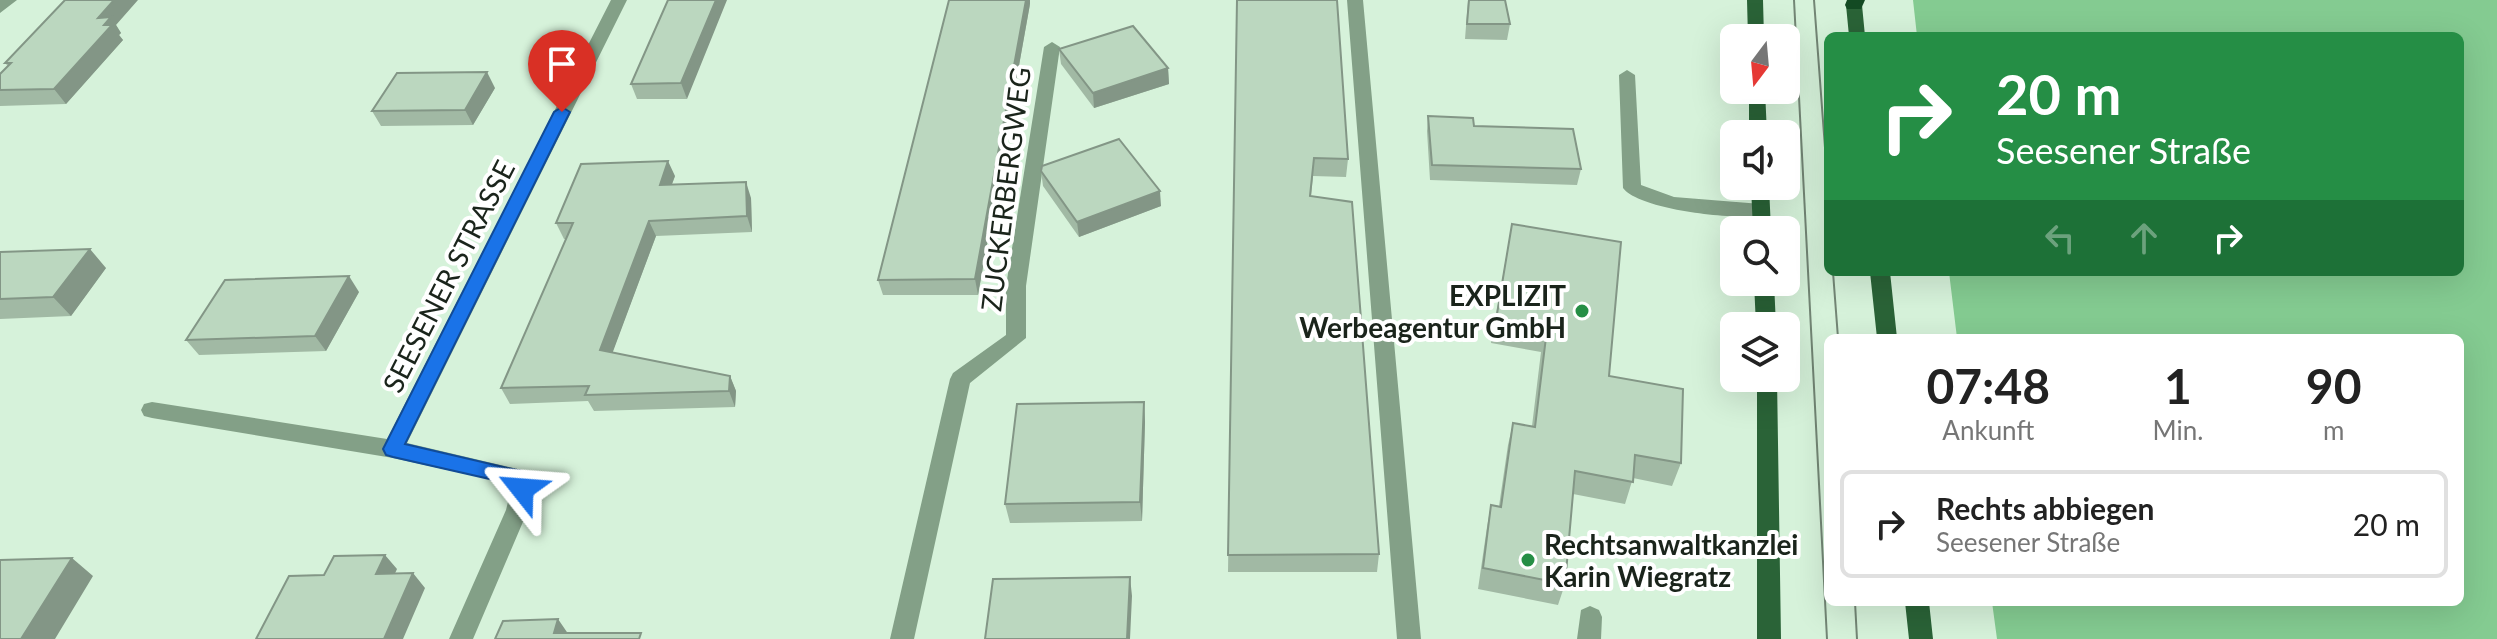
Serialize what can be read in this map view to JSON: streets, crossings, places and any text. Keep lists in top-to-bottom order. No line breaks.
{"streets":{"street":["ZUCKERBERGWEG","SEESENER STRASSE"]},"places":["EXPLIZIT Werbeagentur GmbH","Rechtsanwaltkanzlei Karin Wiegratz"],"north":"bottom","page":{"turn":["20 m","Seesener Straße"],"eta":["07:48","Ankunft","1","Min.","90","m"],"list":[{"name":"Rechts abbiegen","note":"Seesener Straße","value":"20 m"}]}}
